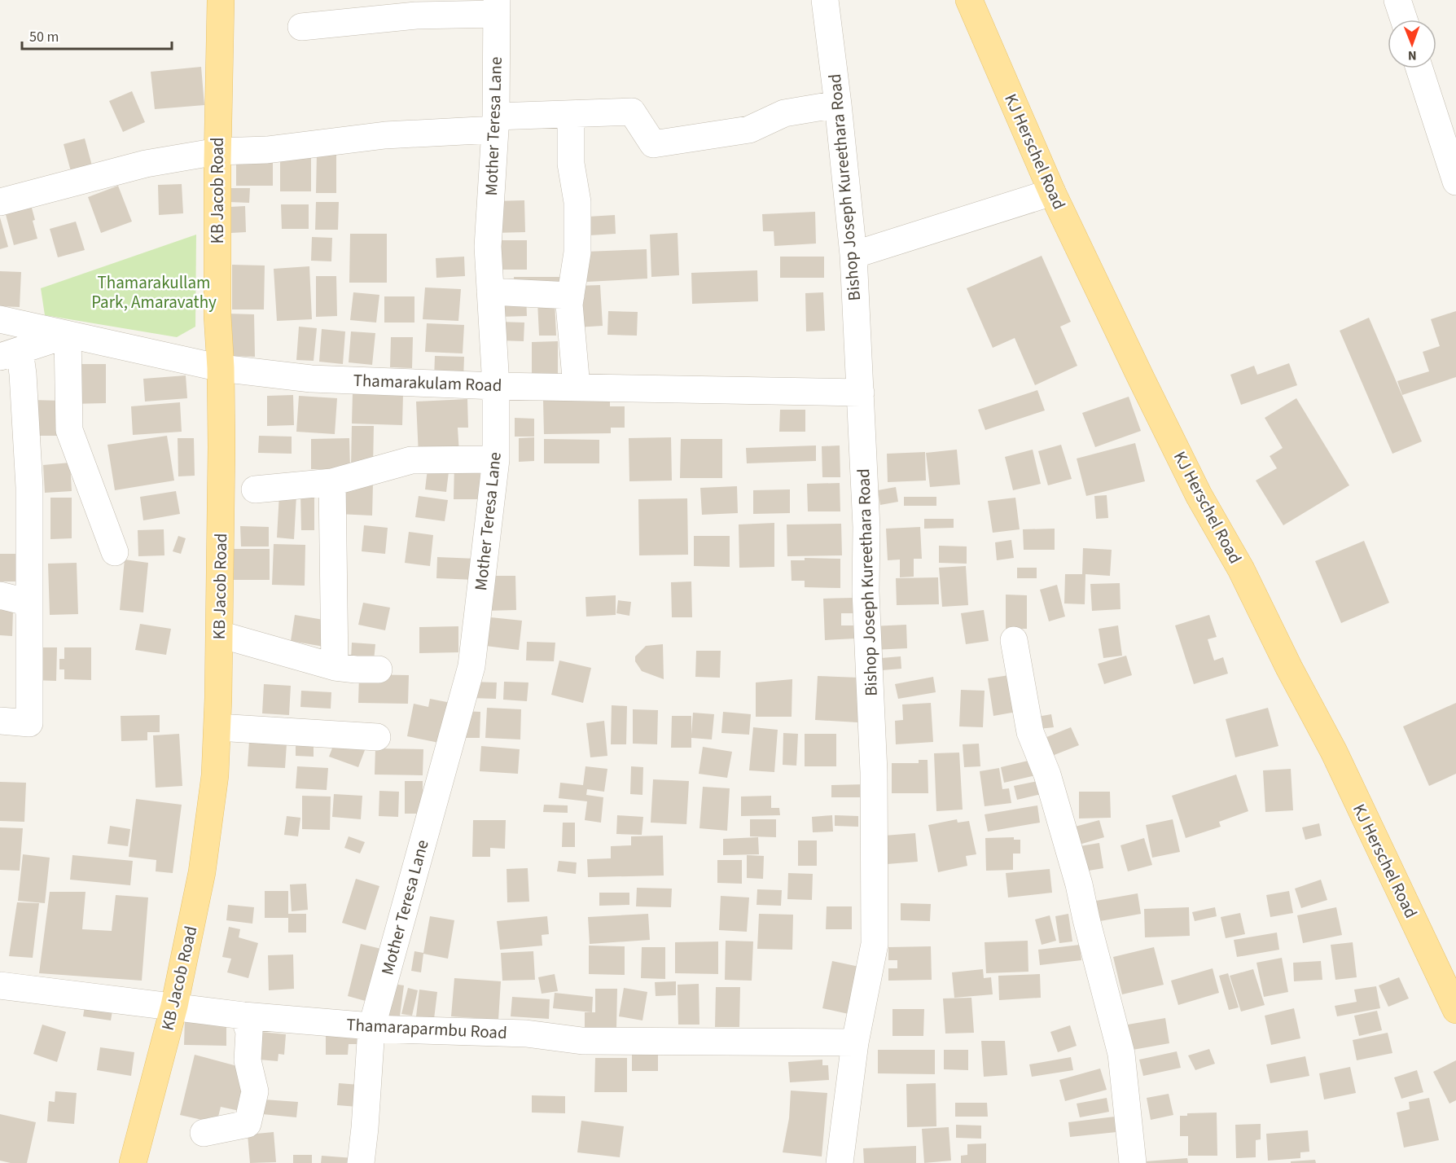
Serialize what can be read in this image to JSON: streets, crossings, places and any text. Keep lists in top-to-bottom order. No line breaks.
{"streets":{"main road":["KJ Herschel Road","KB Jacob Road"],"street":["Mother Teresa Lane","Bishop Joseph Kureethara Road","Thamarakulam Road","Thamaraparmbu Road"]},"crossings":[["Mother Teresa Lane","Thamarakulam Road"],["Mother Teresa Lane","Thamaraparmbu Road"],["Bishop Joseph Kureethara Road","Thamarakulam Road"],["Bishop Joseph Kureethara Road","Thamaraparmbu Road"],["KB Jacob Road","Thamarakulam Road"],["KB Jacob Road","Thamaraparmbu Road"]],"parks":["Thamarakullam Park, Amaravathy"],"scale_bar":"50 m","north":"bottom"}
